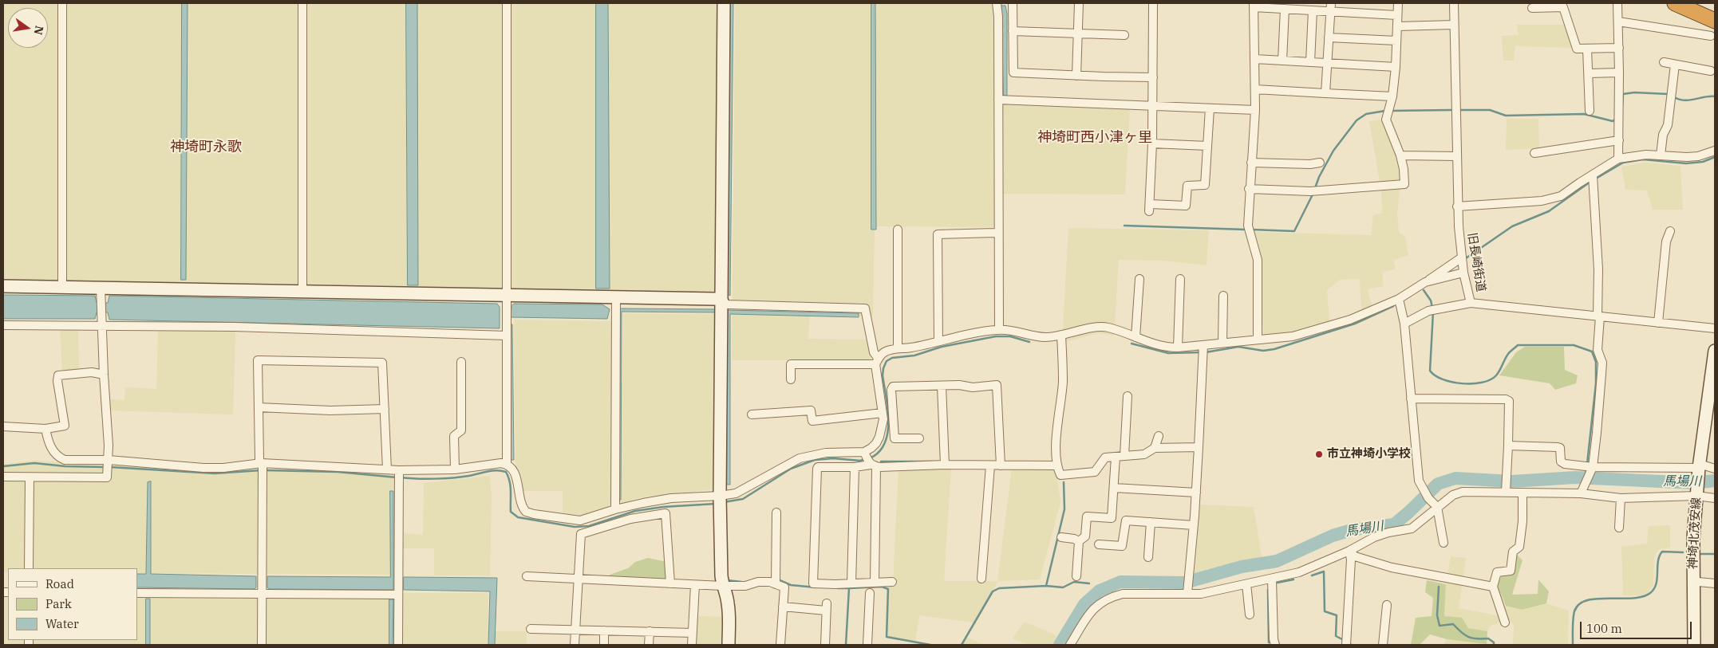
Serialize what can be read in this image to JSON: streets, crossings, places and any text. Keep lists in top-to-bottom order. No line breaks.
{"streets":{"street":["旧長崎街道","神埼北茂安線"]},"districts":["神埼町西小津ヶ里","神埼町永歌"],"water":["馬場川"],"places":["市立神埼小学校"],"legend":["Road","Park","Water"],"scale_bar":"100 m","north":"right"}
